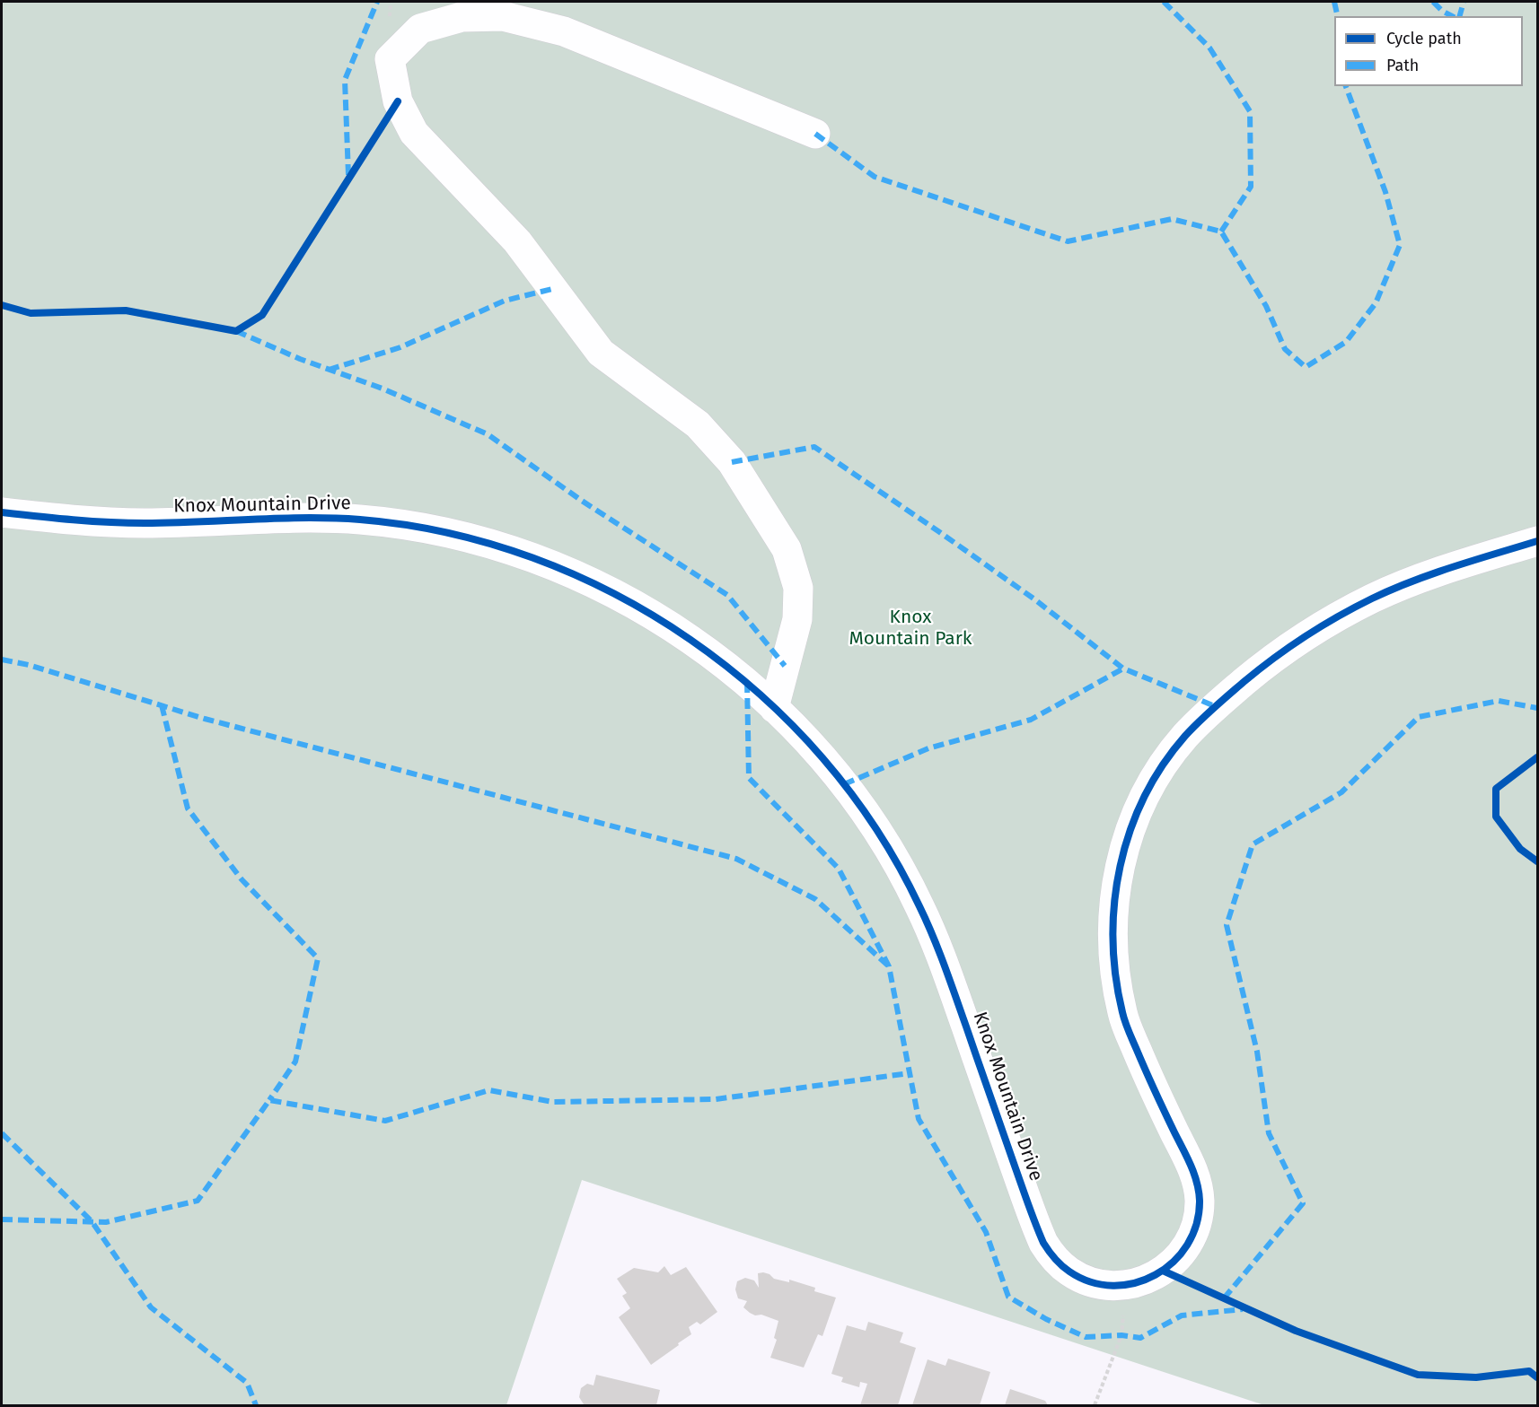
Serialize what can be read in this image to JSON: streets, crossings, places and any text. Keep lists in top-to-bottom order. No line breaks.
{"streets":{"street":["Knox Mountain Drive"]},"parks":["Knox Mountain Park"],"legend":["Cycle path","Path"]}
